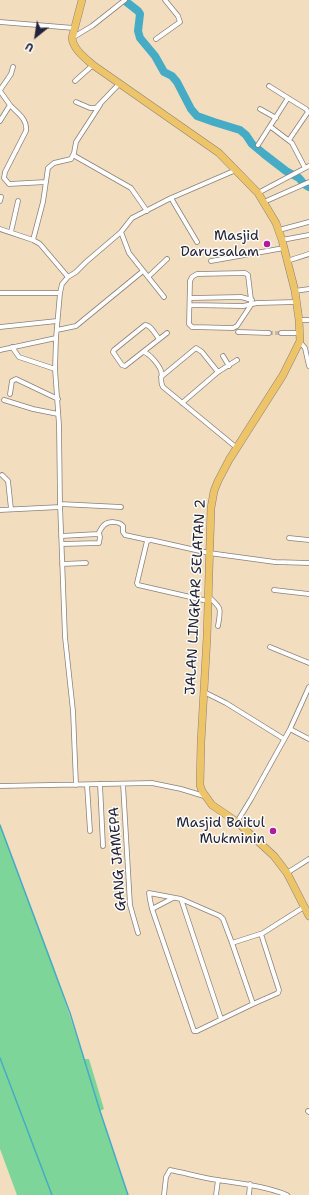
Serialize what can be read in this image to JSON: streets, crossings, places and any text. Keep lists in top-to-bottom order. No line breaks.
{"streets":{"highway":["JALAN LINGKAR SELATAN 2"],"street":["GANG JAMEPA"]},"places":["Masjid Darussalam","Masjid Baitul Mukminin"],"north":"bottom left"}
